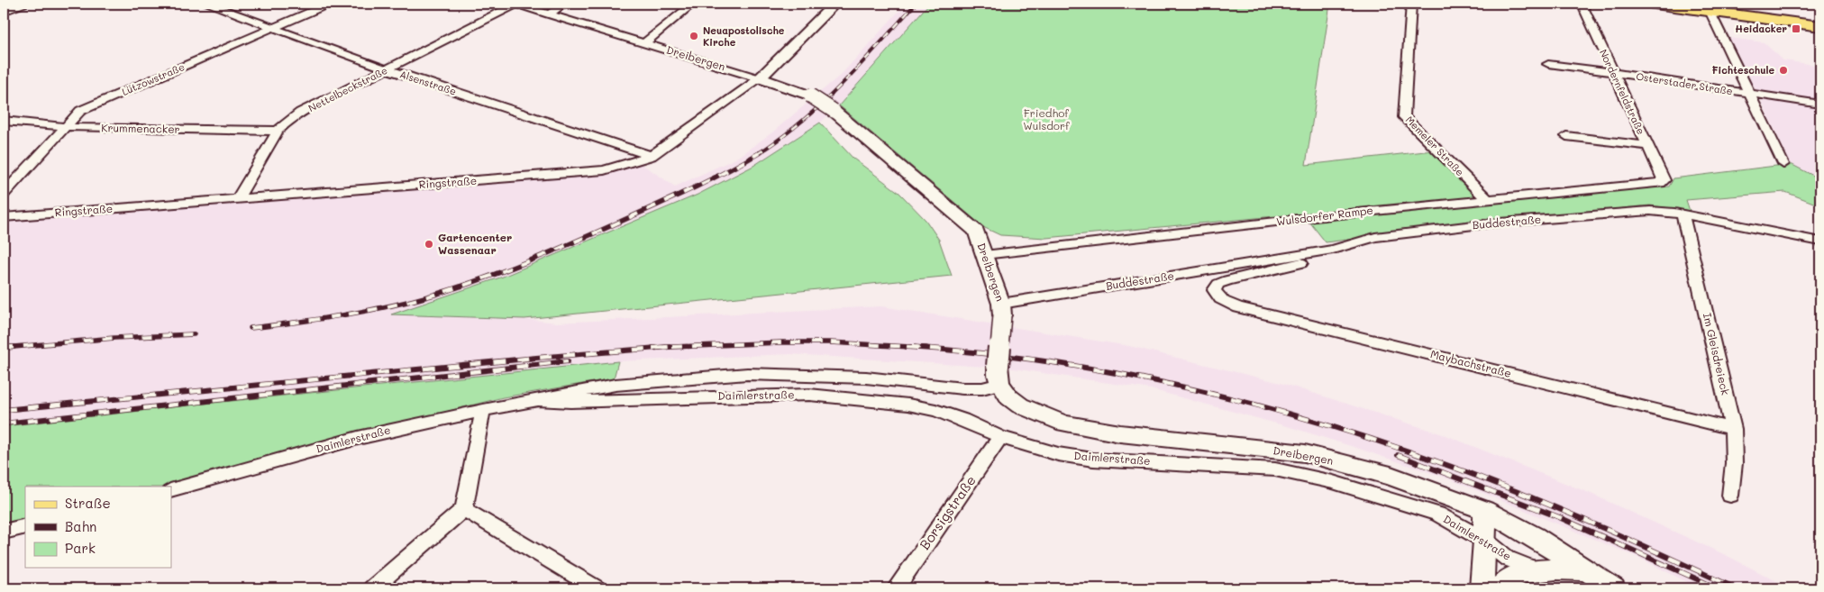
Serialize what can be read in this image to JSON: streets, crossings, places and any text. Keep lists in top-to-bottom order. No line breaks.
{"streets":{"street":["Dreibergen","Lützowstraße","Alsenstraße","Osterstader Straße","Nettelbeckstraße","Nordernfeldstraße","Krummenacker","Memeler Straße","Ringstraße","Wulsdorfer Rampe","Buddestraße","Im Gleisdreieck","Maybachstraße","Daimlerstraße","Borsigstraße"]},"crossings":[["Dreibergen","Nettelbeckstraße"],["Dreibergen","Ringstraße"],["Dreibergen","Wulsdorfer Rampe"],["Dreibergen","Buddestraße"],["Dreibergen","Daimlerstraße"],["Lützowstraße","Alsenstraße"],["Lützowstraße","Krummenacker"],["Alsenstraße","Nettelbeckstraße"],["Alsenstraße","Ringstraße"],["Osterstader Straße","Nordernfeldstraße"],["Nettelbeckstraße","Krummenacker"],["Nettelbeckstraße","Ringstraße"],["Nordernfeldstraße","Wulsdorfer Rampe"],["Memeler Straße","Wulsdorfer Rampe"],["Buddestraße","Im Gleisdreieck"],["Buddestraße","Maybachstraße"],["Im Gleisdreieck","Maybachstraße"],["Daimlerstraße","Borsigstraße"]],"parks":["Friedhof Wulsdorf"],"places":{"transit":["Heidacker"],"other":["Neuapostolische Kirche","Fichteschule","Gartencenter Wassenaar"]},"legend":["Straße","Bahn","Park"]}
